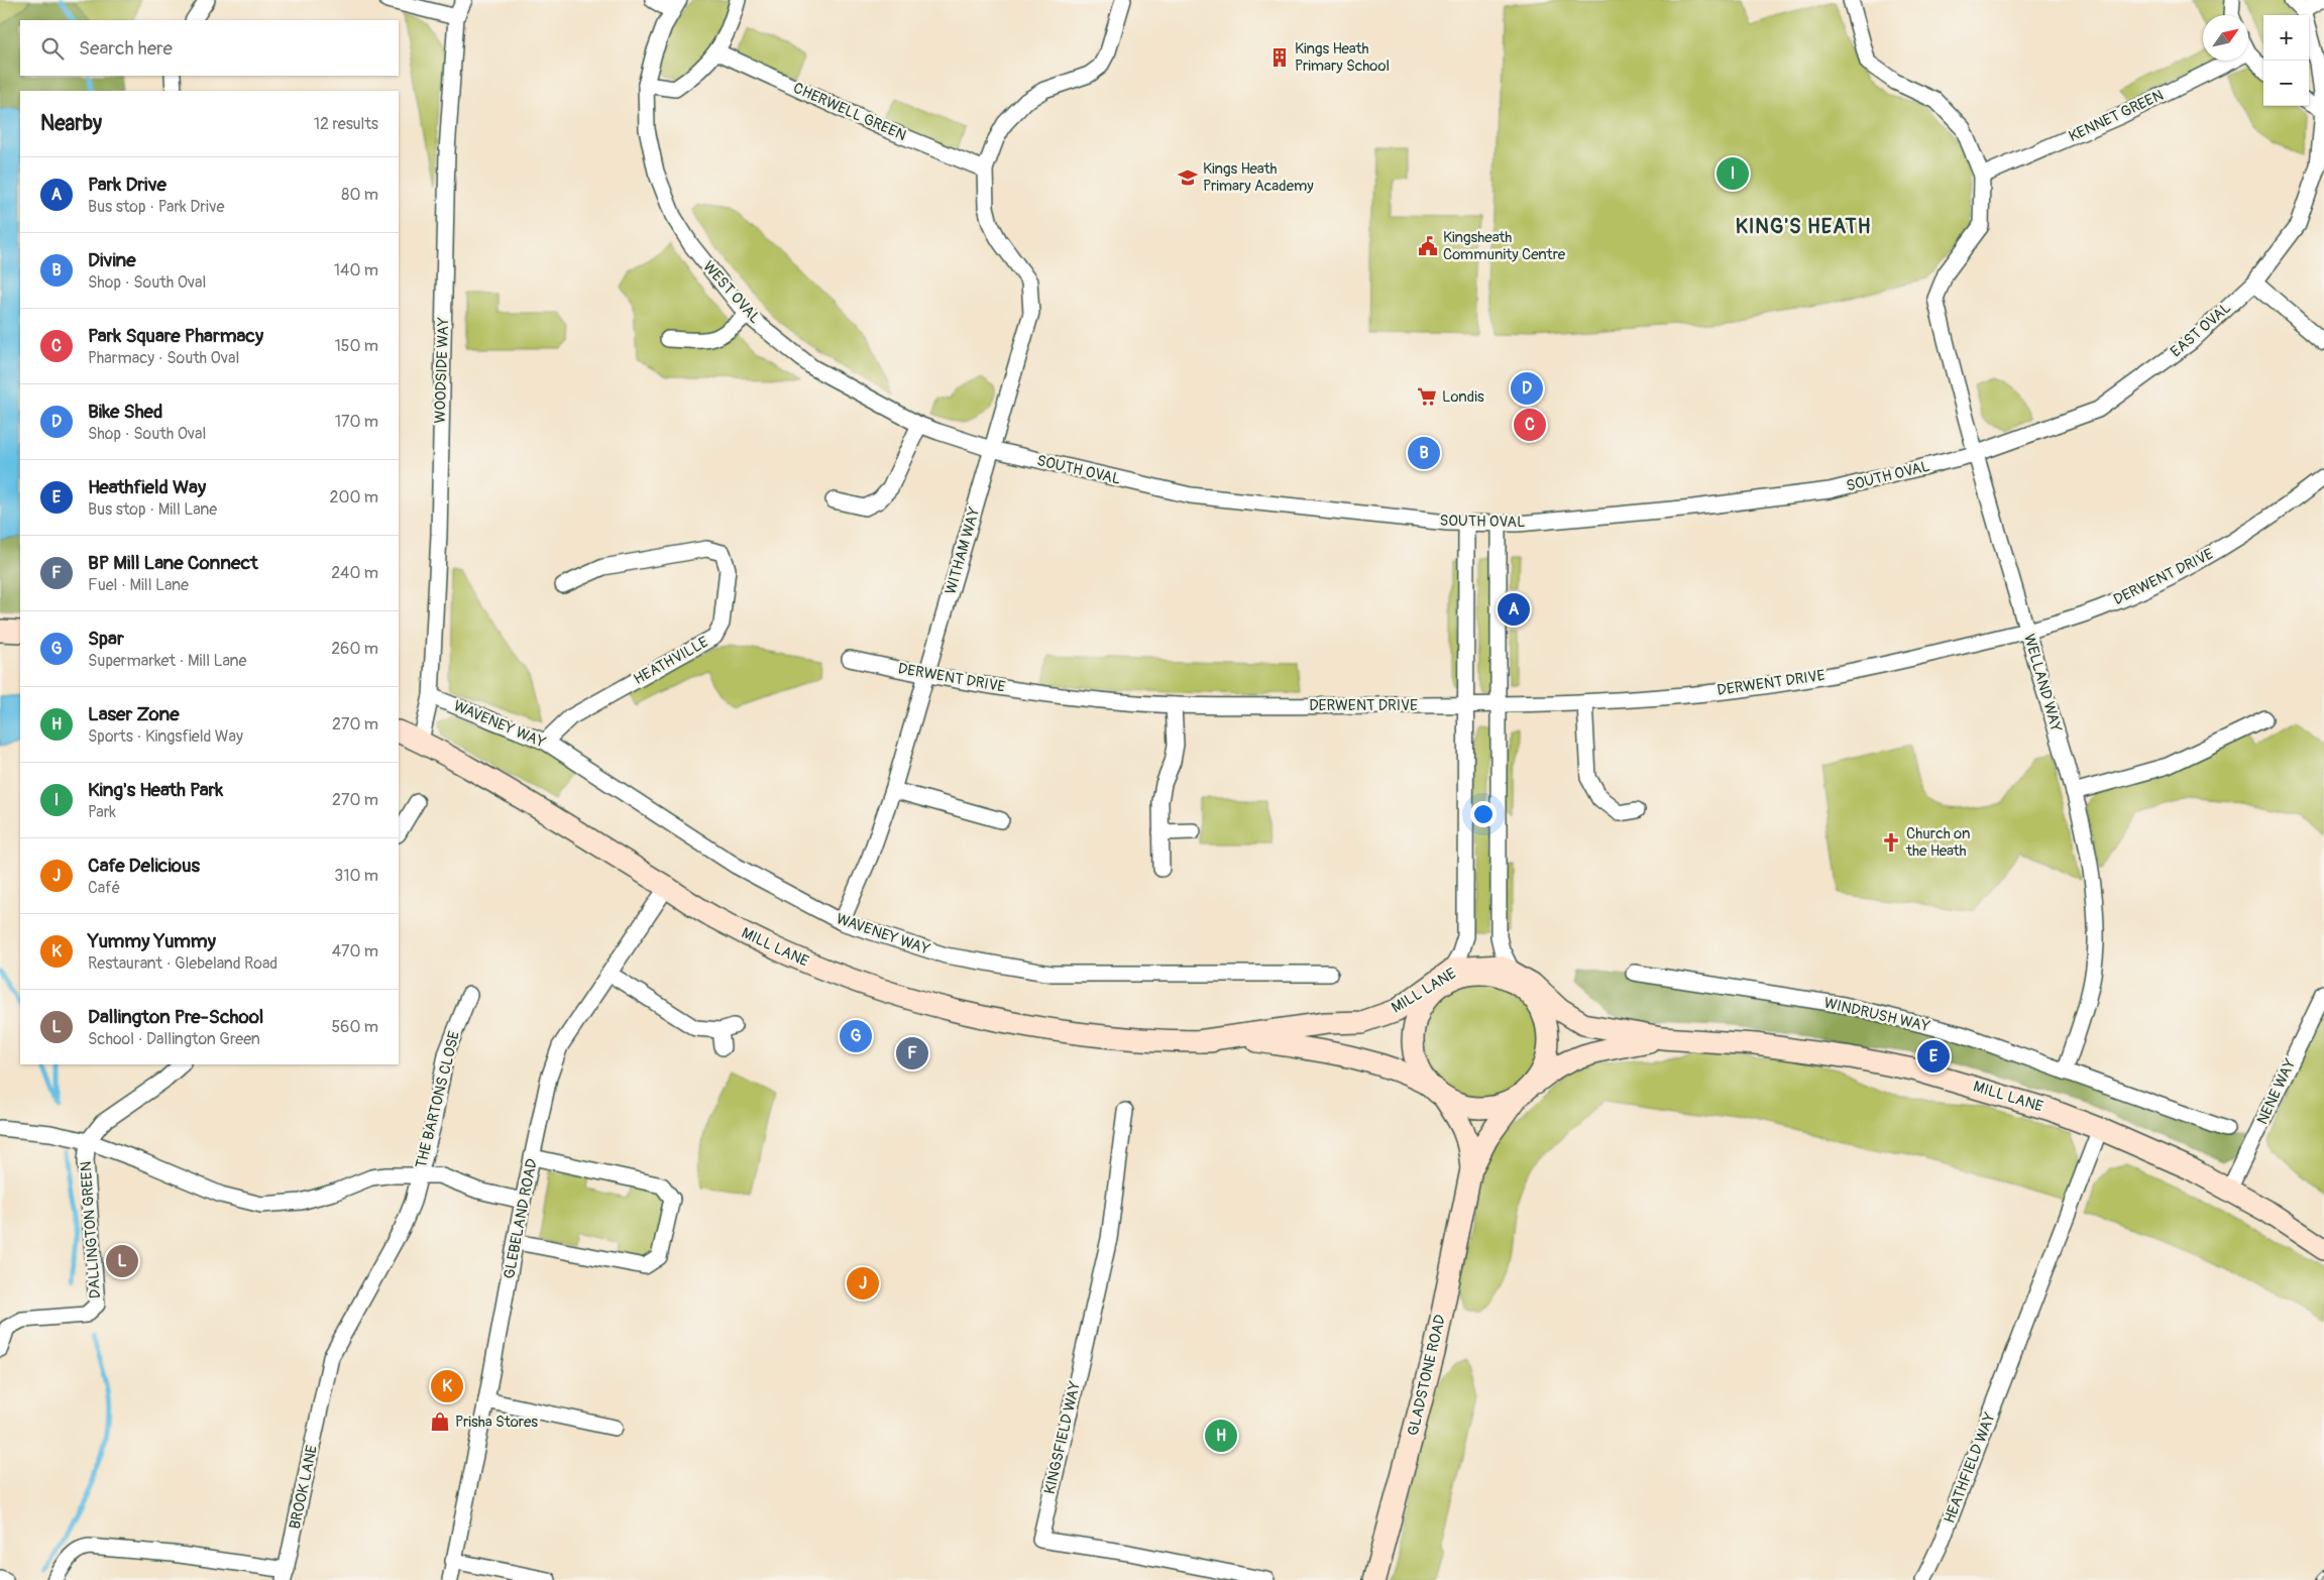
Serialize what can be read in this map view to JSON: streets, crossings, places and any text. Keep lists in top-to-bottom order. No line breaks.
{"streets":{"street":["CHERWELL GREEN","KENNET GREEN","WEST OVAL","EAST OVAL","WOODSIDE WAY","SOUTH OVAL","WITHAM WAY","DERWENT DRIVE","HEATHVILLE","WELLAND WAY","WAVENEY WAY","MILL LANE","WINDRUSH WAY","NENE WAY","THE BARTONS CLOSE","GLEBELAND ROAD","DALLINGTON GREEN","GLADSTONE ROAD","KINGSFIELD WAY","HEATHFIELD WAY","BROOK LANE"]},"crossings":[["CHERWELL GREEN","WITHAM WAY"],["KENNET GREEN","WELLAND WAY"],["WEST OVAL","SOUTH OVAL"],["WEST OVAL","WITHAM WAY"],["EAST OVAL","SOUTH OVAL"],["EAST OVAL","WELLAND WAY"],["WOODSIDE WAY","WAVENEY WAY"],["WOODSIDE WAY","MILL LANE"],["SOUTH OVAL","WITHAM WAY"],["SOUTH OVAL","WELLAND WAY"],["WITHAM WAY","DERWENT DRIVE"],["WITHAM WAY","WAVENEY WAY"],["DERWENT DRIVE","WELLAND WAY"],["HEATHVILLE","WAVENEY WAY"],["WELLAND WAY","WINDRUSH WAY"],["MILL LANE","NENE WAY"],["MILL LANE","GLEBELAND ROAD"],["MILL LANE","GLADSTONE ROAD"],["MILL LANE","HEATHFIELD WAY"],["THE BARTONS CLOSE","BROOK LANE"]],"districts":["KING'S HEATH"],"places":{"building":["Kings Heath Primary School"],"school or university":["Kings Heath Primary Academy"],"public building":["Kingsheath Community Centre"],"supermarket":["Londis"],"church":["Church on the Heath"],"shop":["Prisha Stores"]},"north":"top right","page":{"map_buttons":["+","−"],"search":"Search here","heading":["Nearby","12 results"],"pins":["I","D","C","B","A","G","F","E","L","J","K","H"],"list":[{"mark":"A","name":"Park Drive","note":"Bus stop · Park Drive","value":"80 m"},{"mark":"B","name":"Divine","note":"Shop · South Oval","value":"140 m"},{"mark":"C","name":"Park Square Pharmacy","note":"Pharmacy · South Oval","value":"150 m"},{"mark":"D","name":"Bike Shed","note":"Shop · South Oval","value":"170 m"},{"mark":"E","name":"Heathfield Way","note":"Bus stop · Mill Lane","value":"200 m"},{"mark":"F","name":"BP Mill Lane Connect","note":"Fuel · Mill Lane","value":"240 m"},{"mark":"G","name":"Spar","note":"Supermarket · Mill Lane","value":"260 m"},{"mark":"H","name":"Laser Zone","note":"Sports · Kingsfield Way","value":"270 m"},{"mark":"I","name":"King's Heath Park","note":"Park","value":"270 m"},{"mark":"J","name":"Cafe Delicious","note":"Café","value":"310 m"},{"mark":"K","name":"Yummy Yummy","note":"Restaurant · Glebeland Road","value":"470 m"},{"mark":"L","name":"Dallington Pre-School","note":"School · Dallington Green","value":"560 m"}]}}
